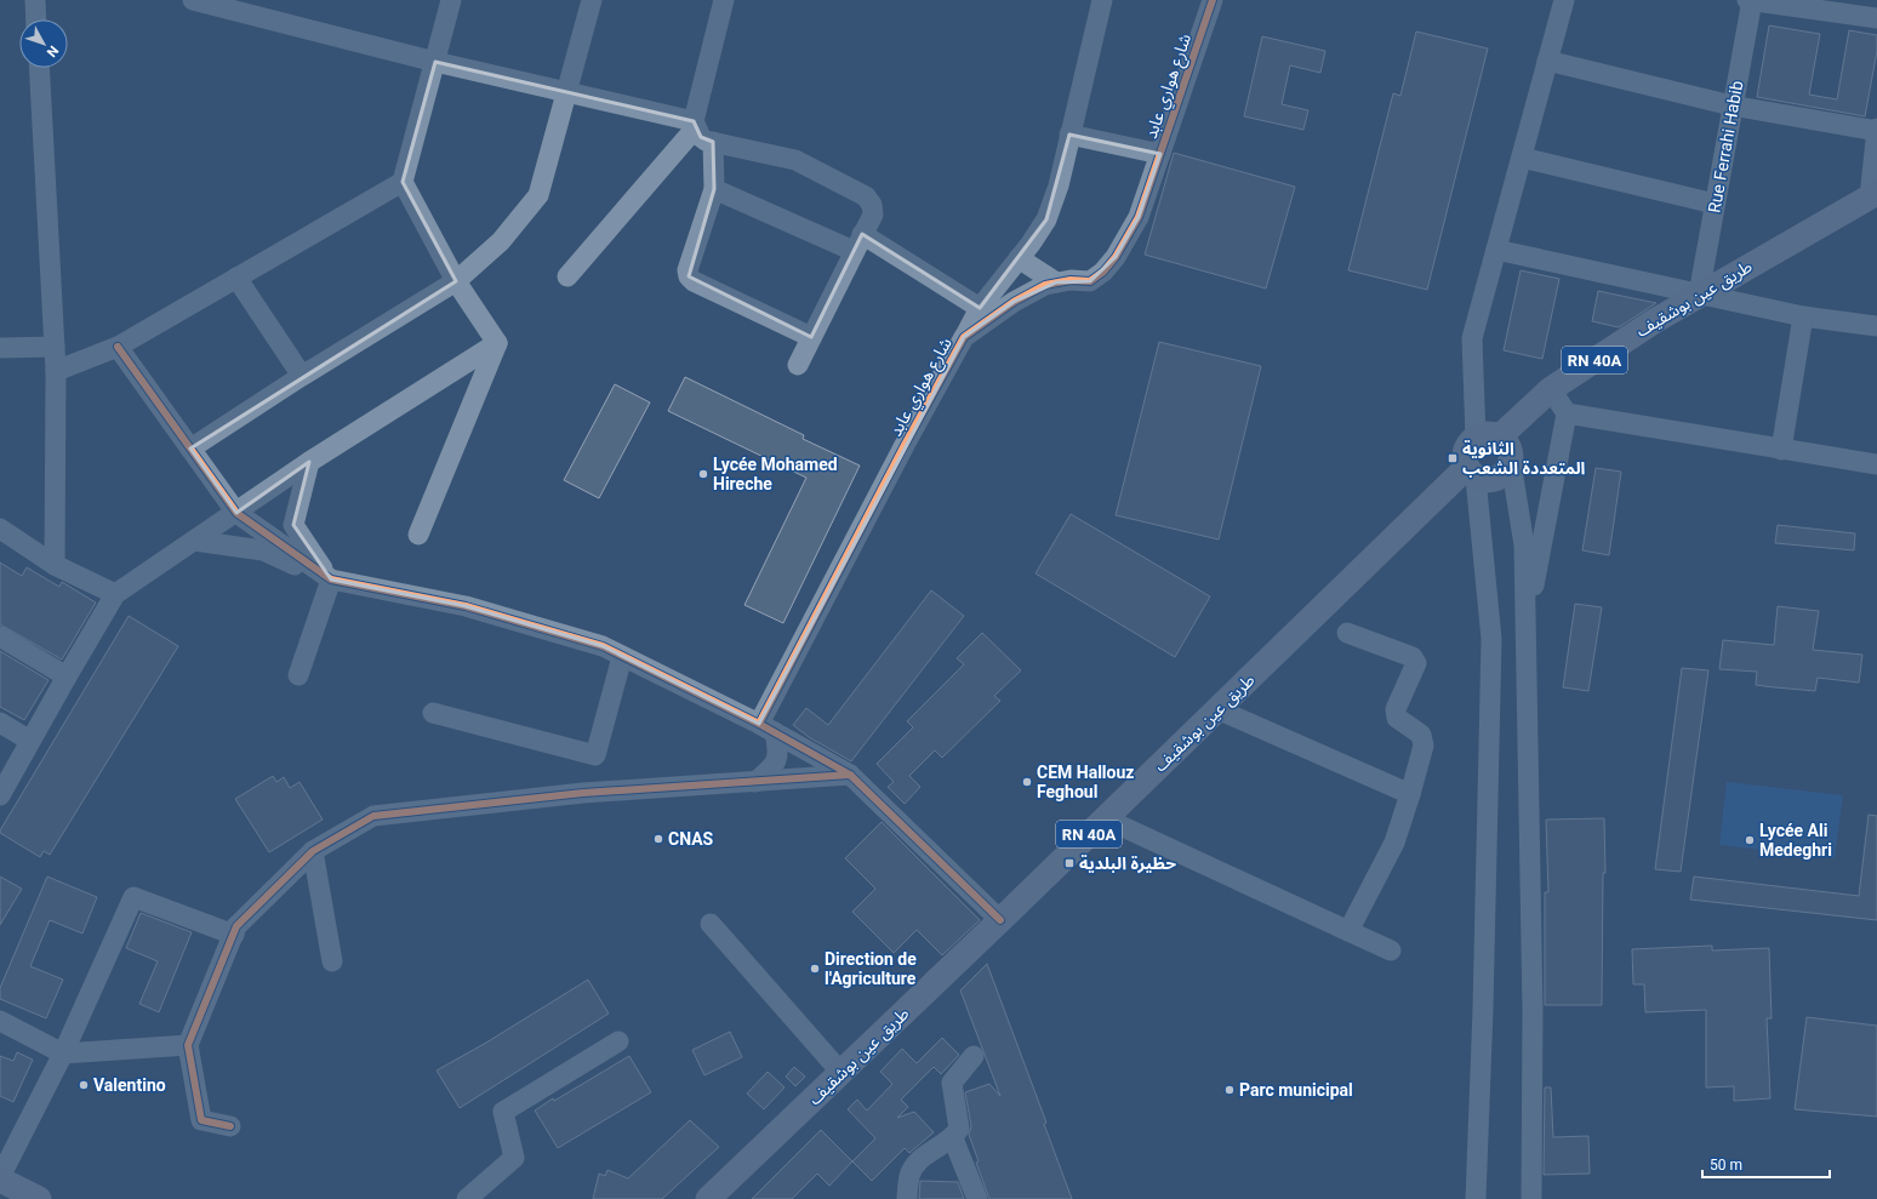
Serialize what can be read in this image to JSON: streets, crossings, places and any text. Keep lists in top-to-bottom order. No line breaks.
{"streets":{"main road":["طريق عين بوشقيف","RN 40A"],"street":["شارع هواري عابد","Rue Ferrahi Habib"]},"crossings":[["Rue Ferrahi Habib","طريق عين بوشقيف"],["طريق عين بوشقيف","RN 40A"]],"places":{"transit":["الثانوية المتعددة الشعب","حظيرة البلدية"],"other":["Lycée Mohamed Hireche","CEM Hallouz Feghoul","CNAS","Lycée Ali Medeghri","Direction de l'Agriculture","Valentino","Parc municipal"]},"scale_bar":"50 m","north":"bottom right"}
